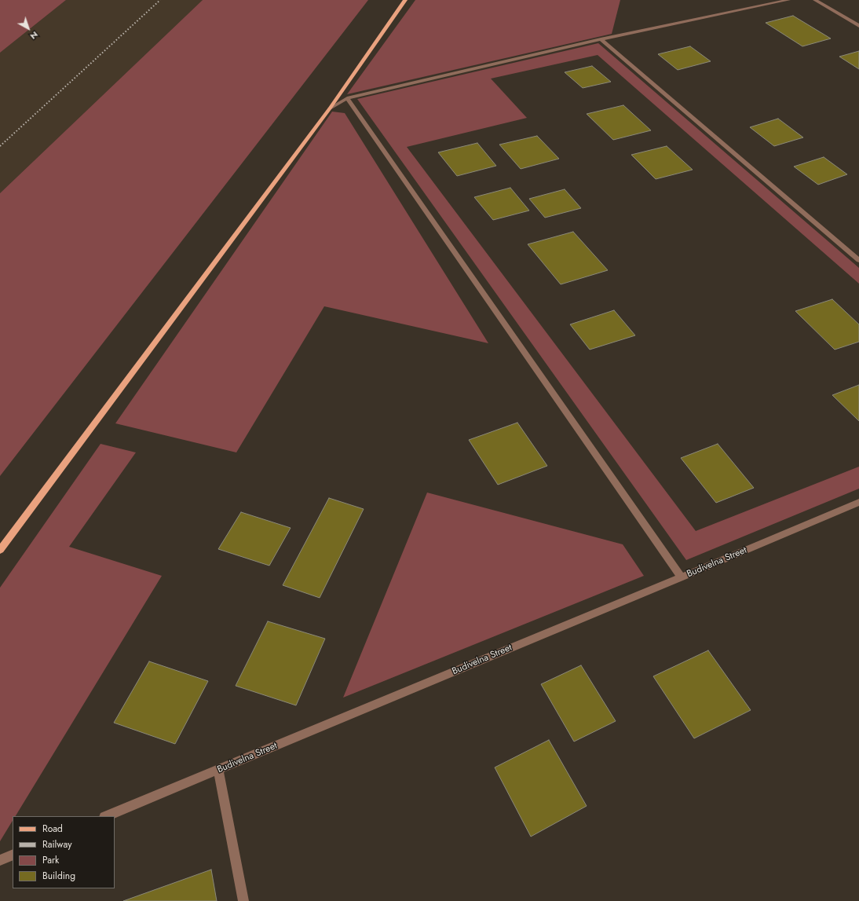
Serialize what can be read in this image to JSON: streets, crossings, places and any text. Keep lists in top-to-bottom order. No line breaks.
{"streets":{"street":["Budivelna Street"]},"legend":["Road","Railway","Park","Building"],"north":"bottom right"}
